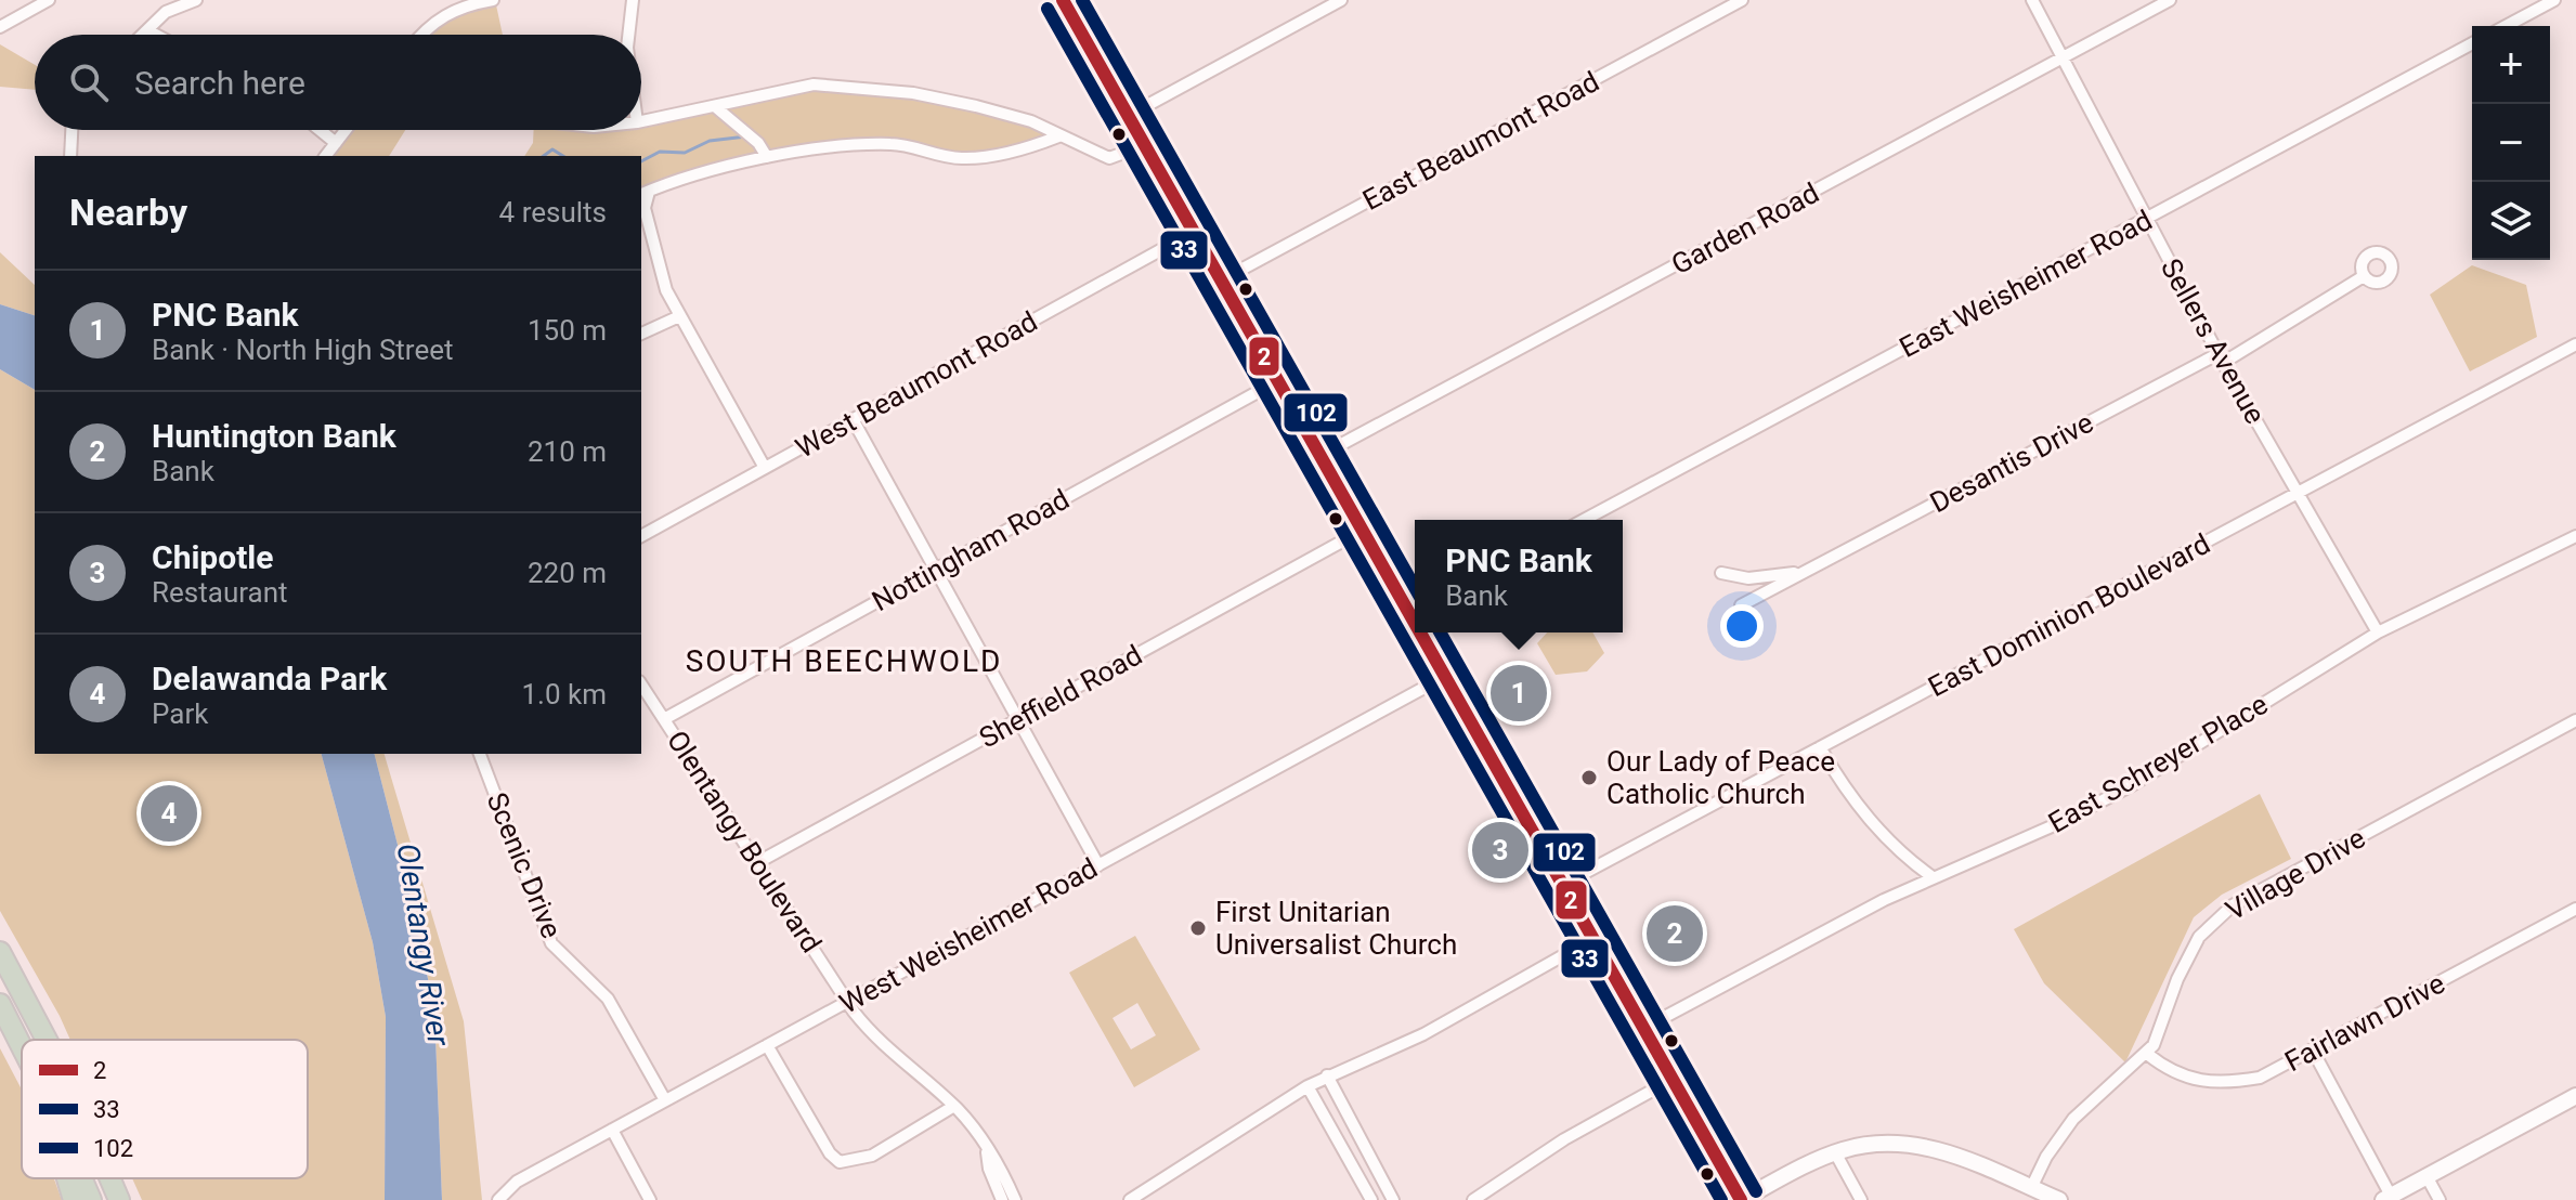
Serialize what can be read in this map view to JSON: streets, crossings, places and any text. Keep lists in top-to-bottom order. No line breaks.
{"streets":{"street":["East Beaumont Road","Garden Road","East Weisheimer Road","Sellers Avenue","West Beaumont Road","Desantis Drive","Nottingham Road","East Dominion Boulevard","Sheffield Road","East Schreyer Place","Olentangy Boulevard","Scenic Drive","Village Drive","West Weisheimer Road","Fairlawn Drive"]},"crossings":[["Garden Road","Sellers Avenue"],["East Weisheimer Road","Sellers Avenue"],["Sellers Avenue","Desantis Drive"],["Sellers Avenue","East Dominion Boulevard"],["Sellers Avenue","East Schreyer Place"],["Nottingham Road","Olentangy Boulevard"],["Sheffield Road","Olentangy Boulevard"],["Olentangy Boulevard","West Weisheimer Road"],["Scenic Drive","West Weisheimer Road"],["Village Drive","Fairlawn Drive"]],"districts":["SOUTH BEECHWOLD"],"water":["Olentangy River"],"places":["Our Lady of Peace Catholic Church","First Unitarian Universalist Church"],"lines":["transit line 2","transit line 102","transit line 33"],"legend":["2","33","102"],"page":{"map_buttons":["+","−"],"search":"Search here","heading":["Nearby","4 results"],"list":[{"mark":"1","name":"PNC Bank","note":"Bank · North High Street","value":"150 m"},{"mark":"2","name":"Huntington Bank","note":"Bank","value":"210 m"},{"mark":"3","name":"Chipotle","note":"Restaurant","value":"220 m"},{"mark":"4","name":"Delawanda Park","note":"Park","value":"1.0 km"}],"popup":["PNC Bank","Bank"],"pins":["1","4","3","2"]}}
